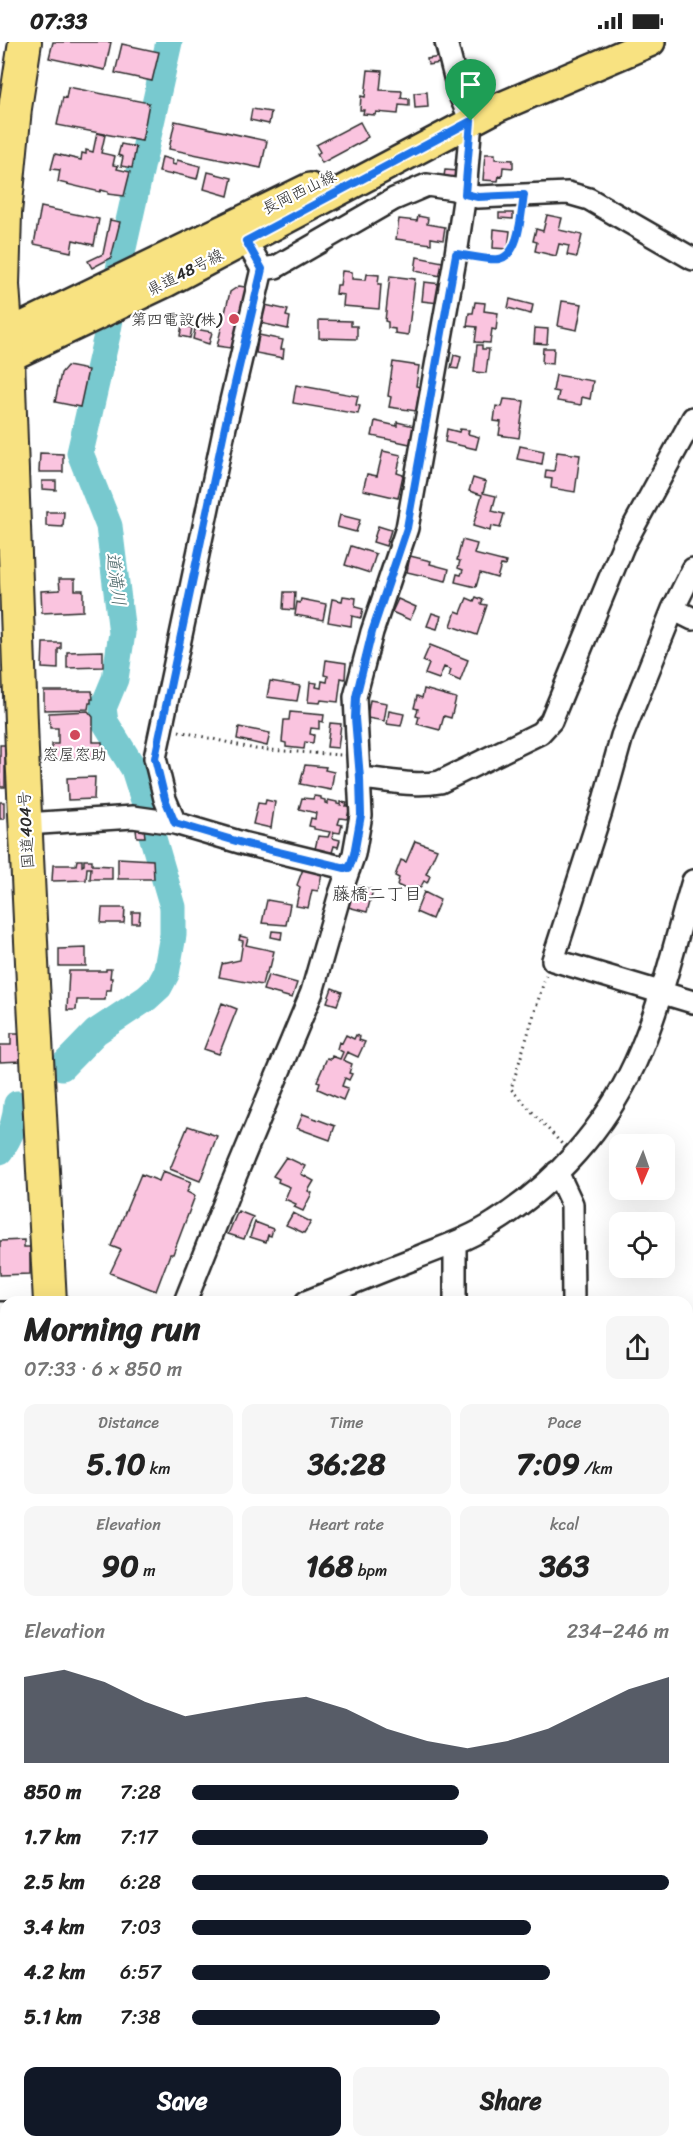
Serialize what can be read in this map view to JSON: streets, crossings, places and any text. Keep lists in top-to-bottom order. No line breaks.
{"streets":{"highway":["国道404号"],"main road":["長岡西山線","県道48号線"]},"crossings":[["長岡西山線","県道48号線"],["長岡西山線","国道404号"],["県道48号線","国道404号"]],"districts":["藤橋二丁目"],"water":["道満川"],"places":["第四電設(株)","窓屋窓助"],"north":"bottom","page":{"status":"07:33","heading":["Morning run","07:33 · 6 × 850 m"],"stats":[["Distance","5.10 km"],["Time","36:28"],["Pace","7:09 /km"],["Elevation","90 m"],["Heart rate","168 bpm"],["kcal","363"]],"chart":["Elevation","234–246 m"],"list":[{"name":"850 m","note":"7:28"},{"name":"1.7 km","note":"7:17"},{"name":"2.5 km","note":"6:28"},{"name":"3.4 km","note":"7:03"},{"name":"4.2 km","note":"6:57"},{"name":"5.1 km","note":"7:38"}],"buttons":["Save","Share"]}}
